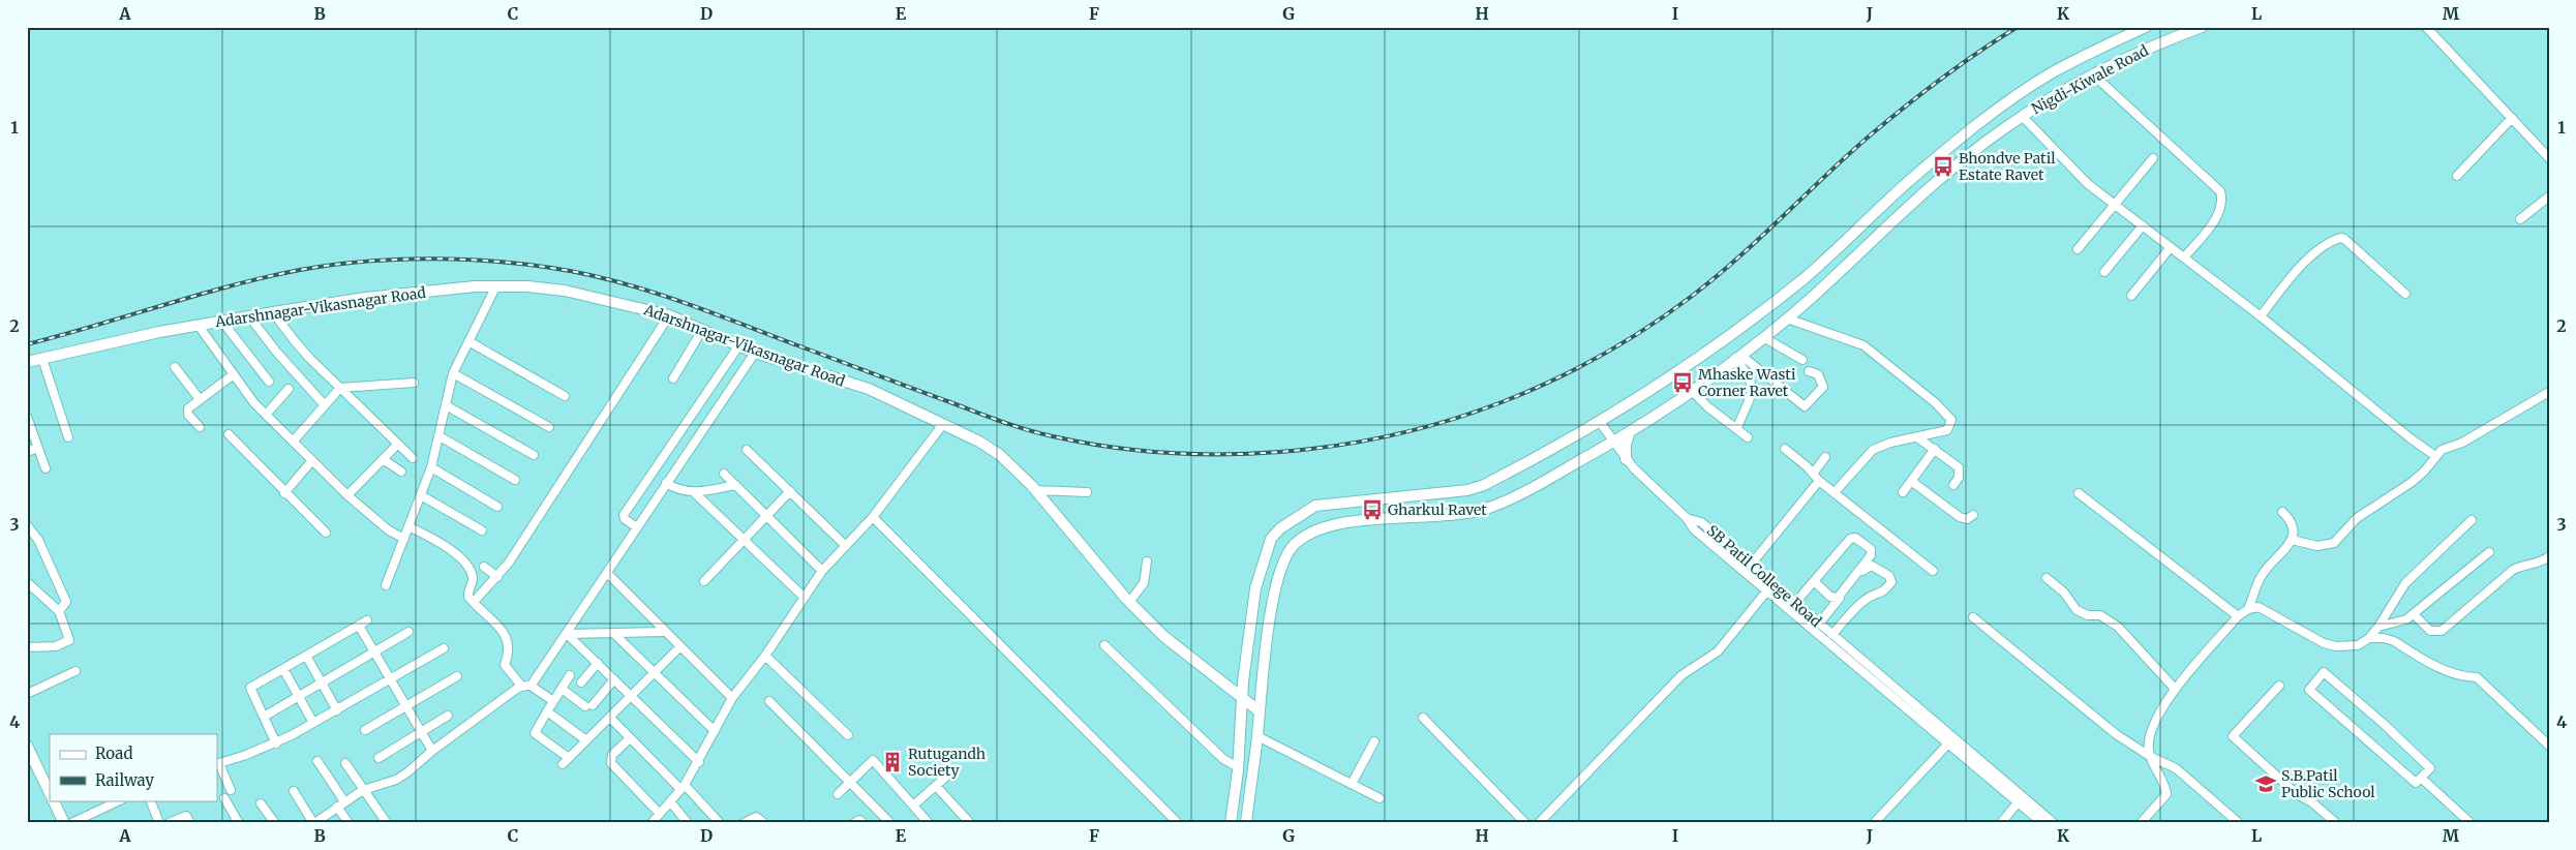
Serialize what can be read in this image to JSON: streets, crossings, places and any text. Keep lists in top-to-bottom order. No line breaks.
{"streets":{"main road":["Nigdi-Kiwale Road","Adarshnagar-Vikasnagar Road"],"street":["SB Patil College Road"]},"crossings":[["Nigdi-Kiwale Road","Adarshnagar-Vikasnagar Road"]],"places":{"bus stop":["Bhondve Patil Estate Ravet","Mhaske Wasti Corner Ravet","Gharkul Ravet"],"building":["Rutugandh Society"],"school or university":["S.B.Patil Public School"]},"legend":["Road","Railway"],"grid":{"columns":["A","B","C","D","E","F","G","H","I","J","K","L","M"],"rows":["1","2","3","4"]}}
